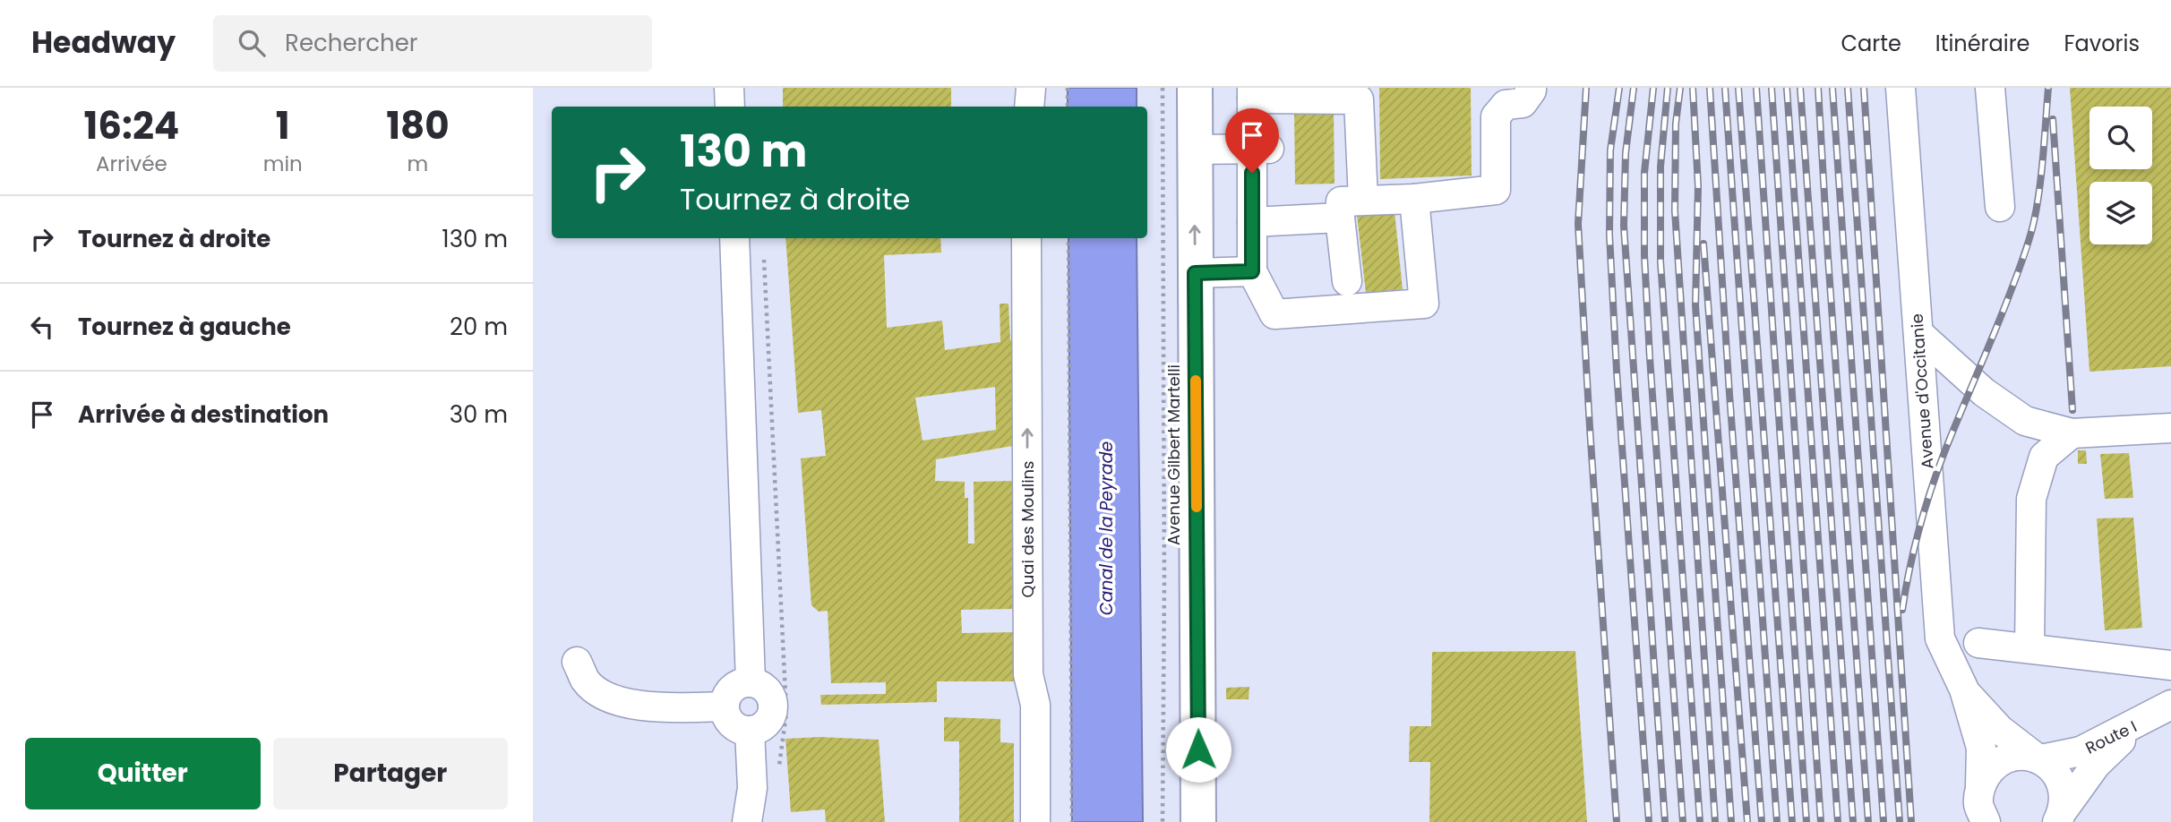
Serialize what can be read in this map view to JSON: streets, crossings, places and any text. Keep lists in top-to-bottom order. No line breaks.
{"streets":{"main road":["Avenue Gilbert Martelli"],"street":["Avenue d'Occitanie","Quai des Moulins","Route I"]},"crossings":[["Avenue d'Occitanie","Route I"]],"one_way":["Quai des Moulins"],"water":["Canal de la Peyrade"],"page":{"header":"Headway","search":"Rechercher","nav":["Carte","Itinéraire","Favoris"],"eta":["16:24","Arrivée","1","min","180","m"],"turn":["130 m","Tournez à droite"],"list":[{"name":"Tournez à droite","value":"130 m"},{"name":"Tournez à gauche","value":"20 m"},{"name":"Arrivée à destination","value":"30 m"}],"buttons":["Quitter","Partager"]}}
